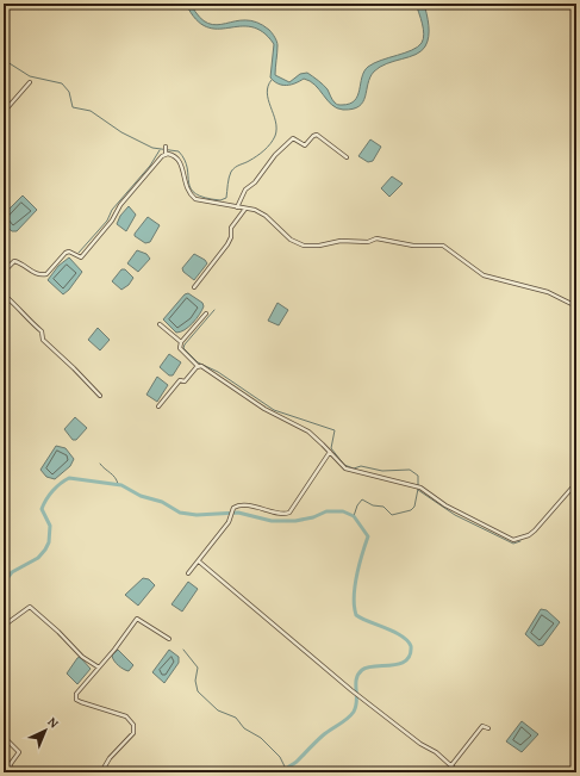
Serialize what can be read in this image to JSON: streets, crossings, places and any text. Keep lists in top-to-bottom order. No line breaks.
{"north":"top right"}
